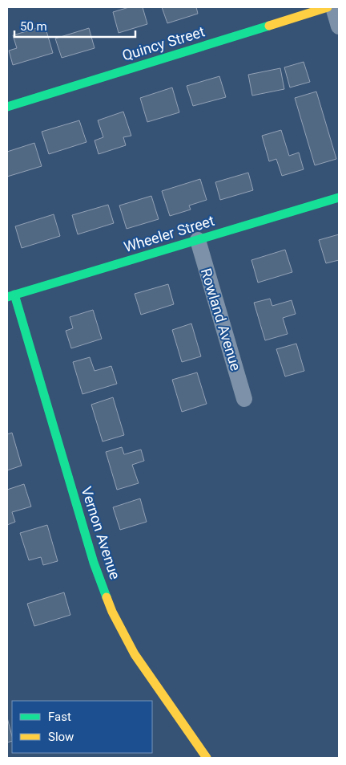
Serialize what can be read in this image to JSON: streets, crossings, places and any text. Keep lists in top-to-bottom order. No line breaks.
{"streets":{"street":["Quincy Street","Wheeler Street","Rowland Avenue","Vernon Avenue"]},"crossings":[["Wheeler Street","Rowland Avenue"],["Wheeler Street","Vernon Avenue"]],"legend":["Fast","Slow"],"scale_bar":"50 m"}
